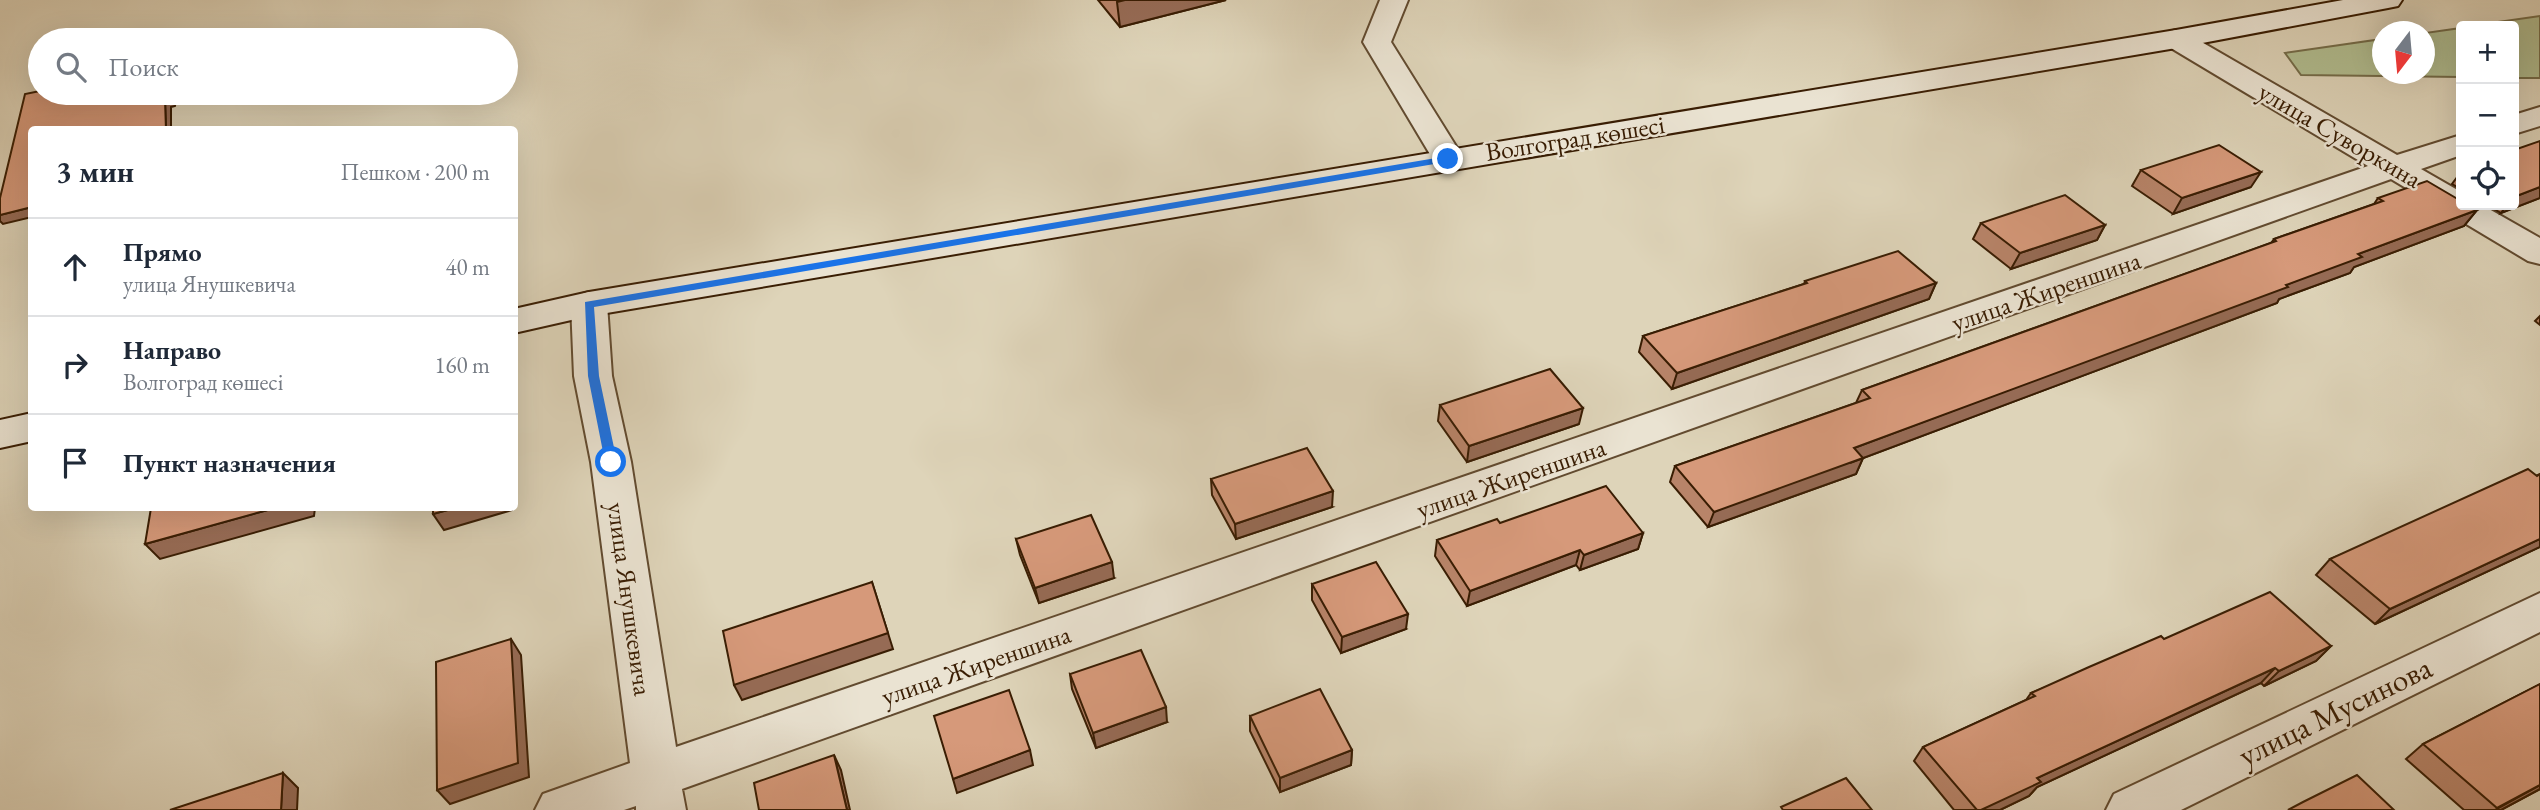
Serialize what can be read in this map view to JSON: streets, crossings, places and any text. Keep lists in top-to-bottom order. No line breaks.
{"streets":{"street":["улица Суворкина","Волгоград көшесі","улица Жиреншина","улица Янушкевича","улица Мусинова"]},"crossings":[["улица Суворкина","Волгоград көшесі"],["улица Суворкина","улица Жиреншина"],["Волгоград көшесі","улица Янушкевича"],["улица Жиреншина","улица Янушкевича"]],"north":"bottom","page":{"map_buttons":["+","−"],"search":"Поиск","heading":["3 мин","Пешком · 200 m"],"list":[["Прямо","улица Янушкевича","40 m"],["Направо","Волгоград көшесі","160 m"],"Пункт назначения"]}}
